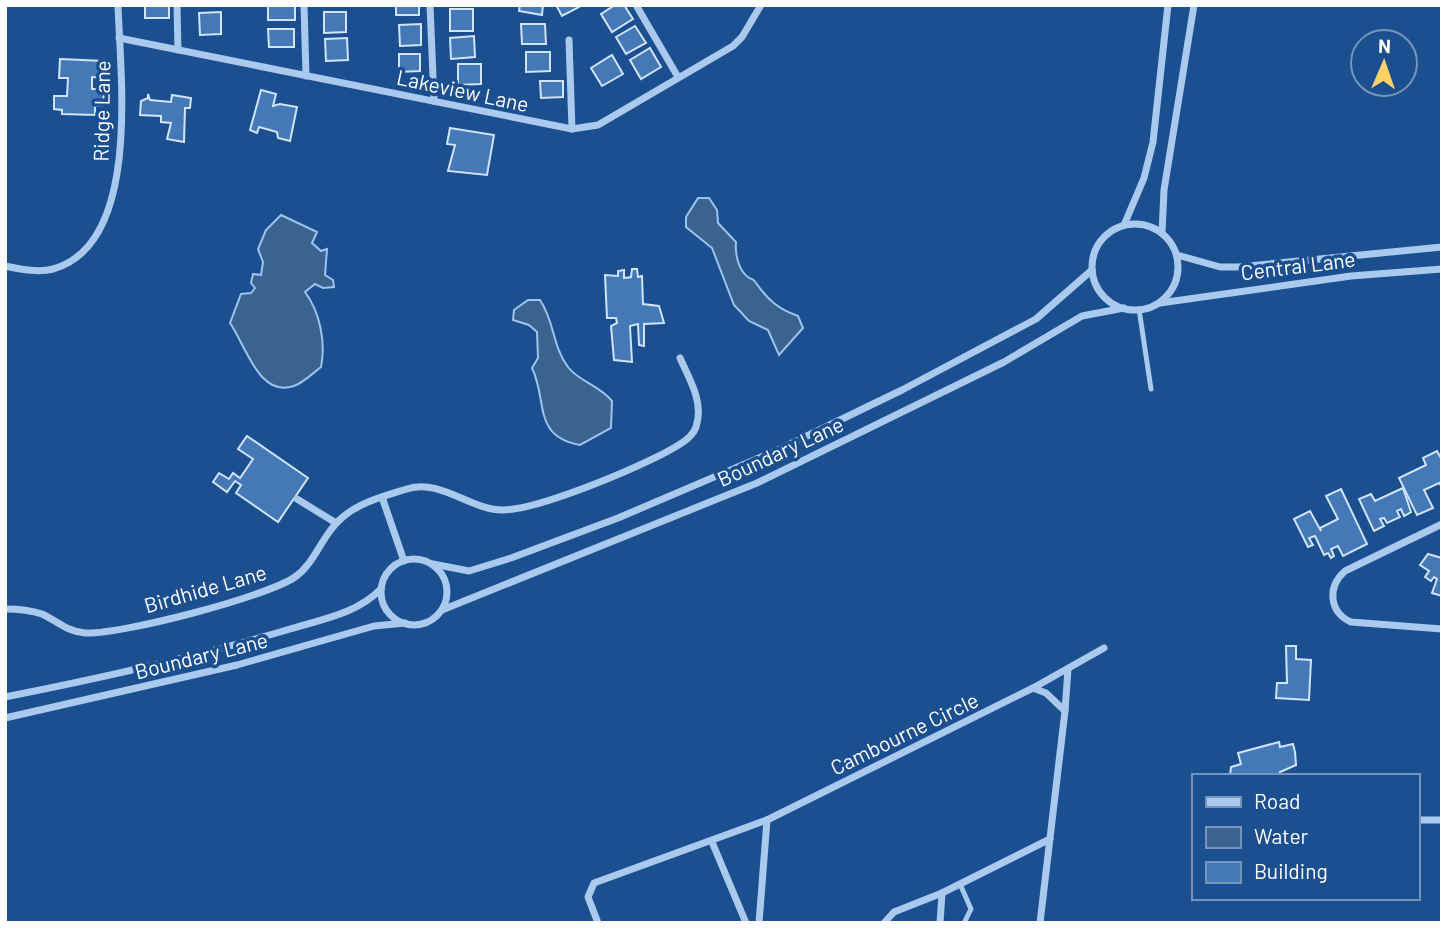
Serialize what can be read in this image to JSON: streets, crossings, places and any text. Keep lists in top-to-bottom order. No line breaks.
{"streets":{"street":["Lakeview Lane","Ridge Lane","Central Lane","Boundary Lane","Birdhide Lane","Cambourne Circle"]},"crossings":[["Lakeview Lane","Ridge Lane"],["Central Lane","Boundary Lane"]],"legend":["Road","Water","Building"],"north":"top"}
